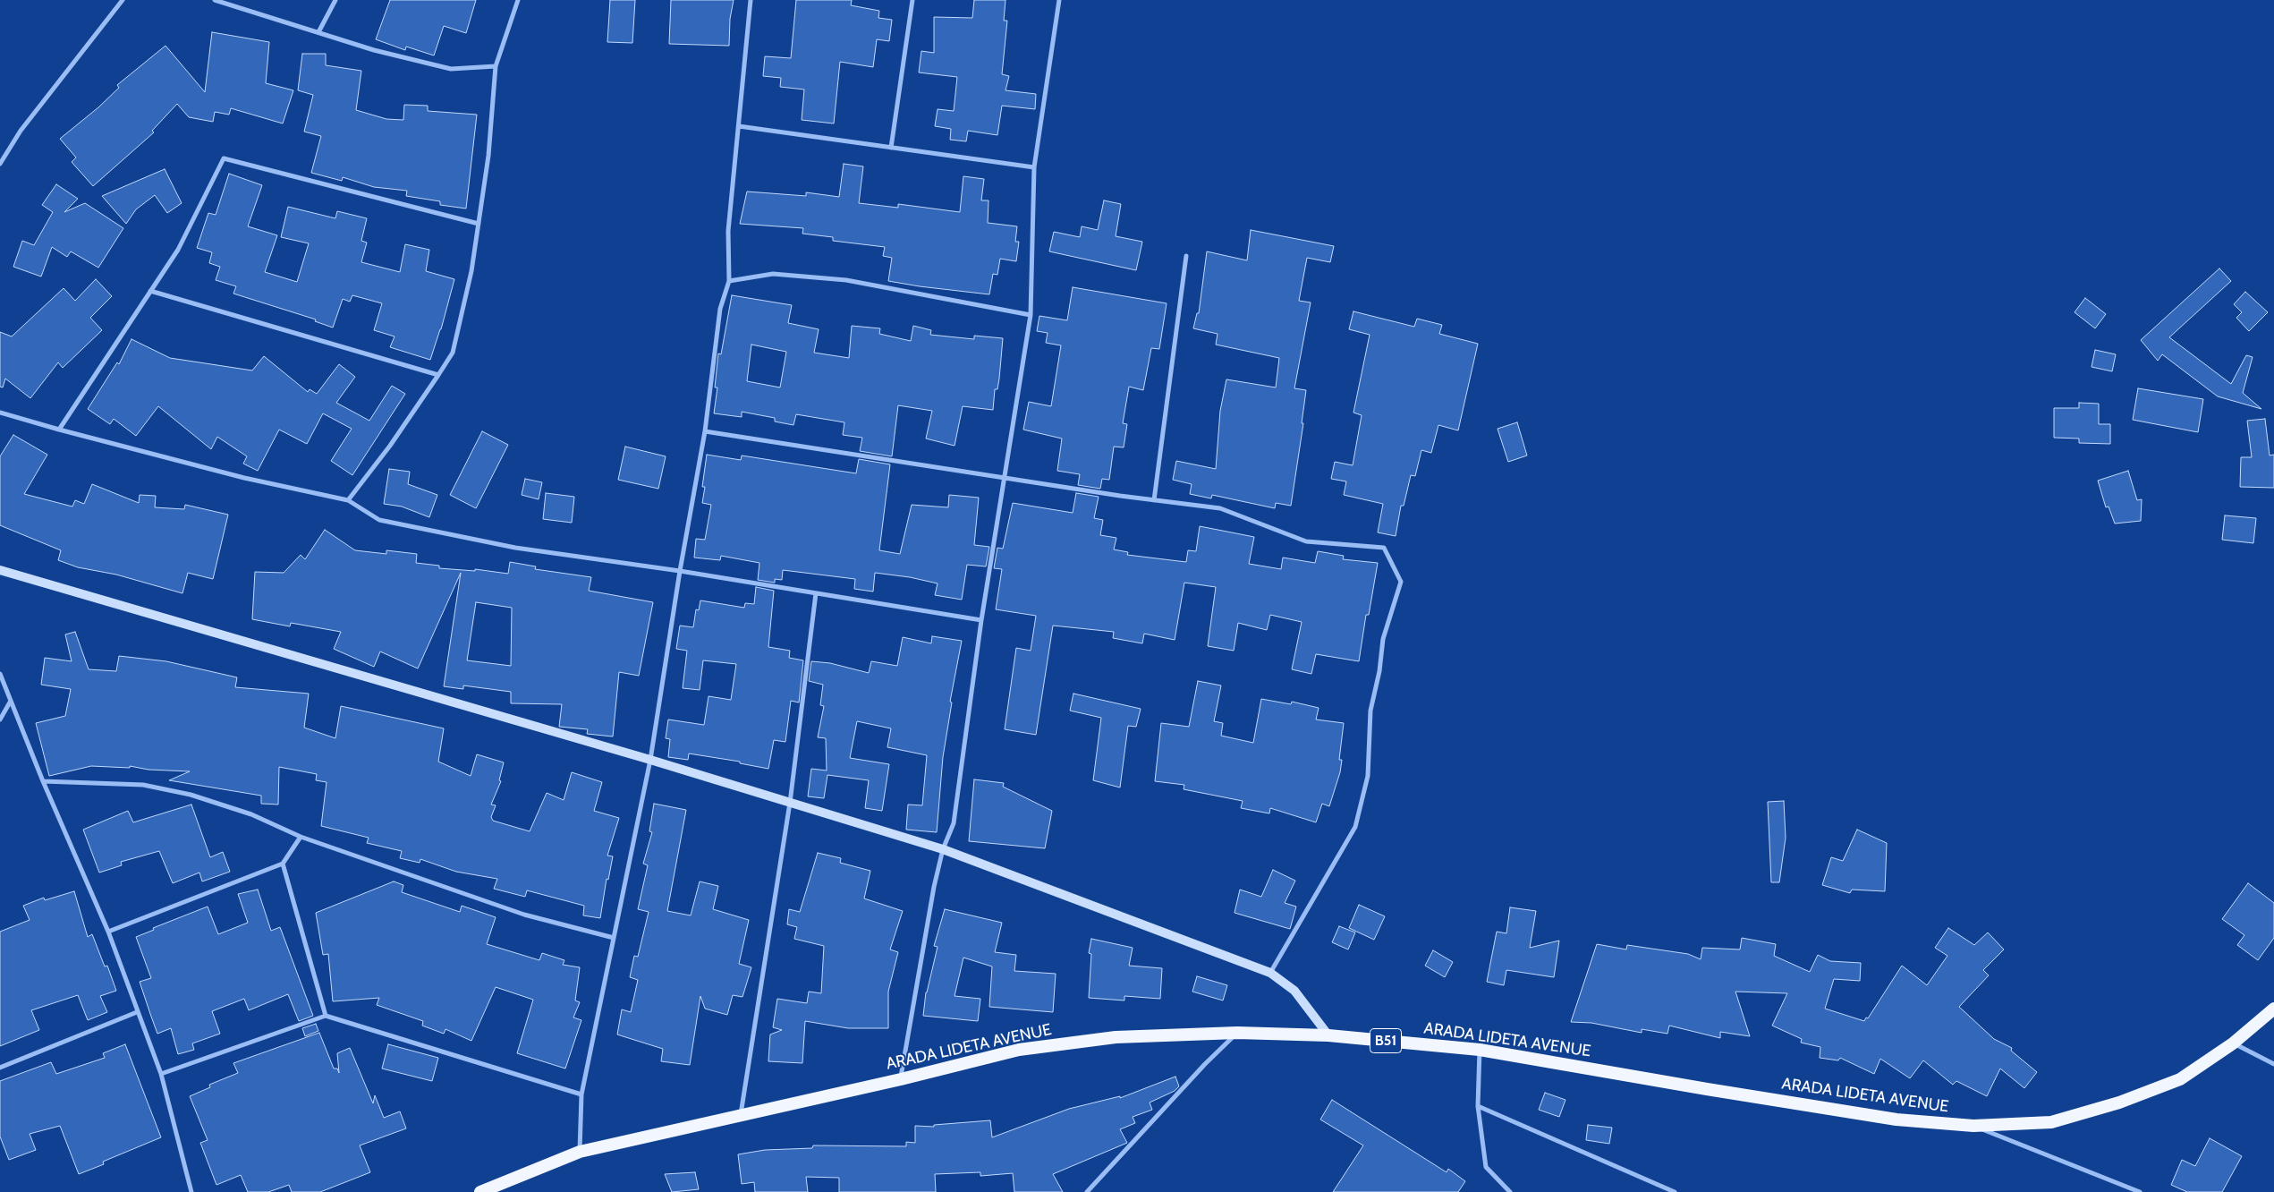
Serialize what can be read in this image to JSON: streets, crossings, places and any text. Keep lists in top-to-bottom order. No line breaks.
{"streets":{"highway":["ARADA LIDETA AVENUE","B51"]}}
